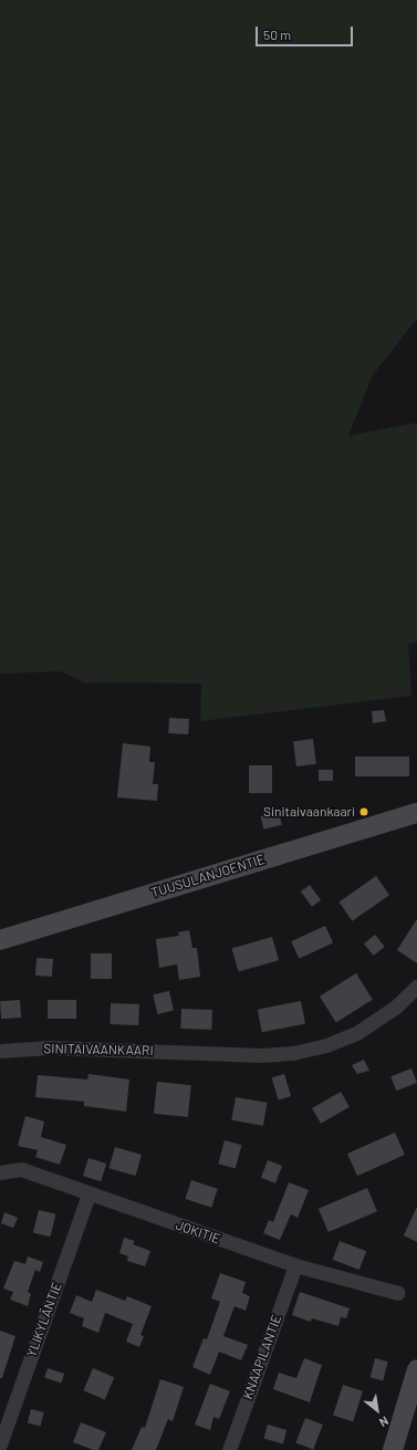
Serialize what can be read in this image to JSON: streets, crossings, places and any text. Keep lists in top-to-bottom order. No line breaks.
{"streets":{"street":["TUUSULANJOENTIE","SINITAIVAANKAARI","JOKITIE","YLIKYLÄNTIE","KNAAPILANTIE"]},"crossings":[["JOKITIE","YLIKYLÄNTIE"],["JOKITIE","KNAAPILANTIE"]],"places":["Sinitaivaankaari"],"scale_bar":"50 m","north":"bottom right"}
